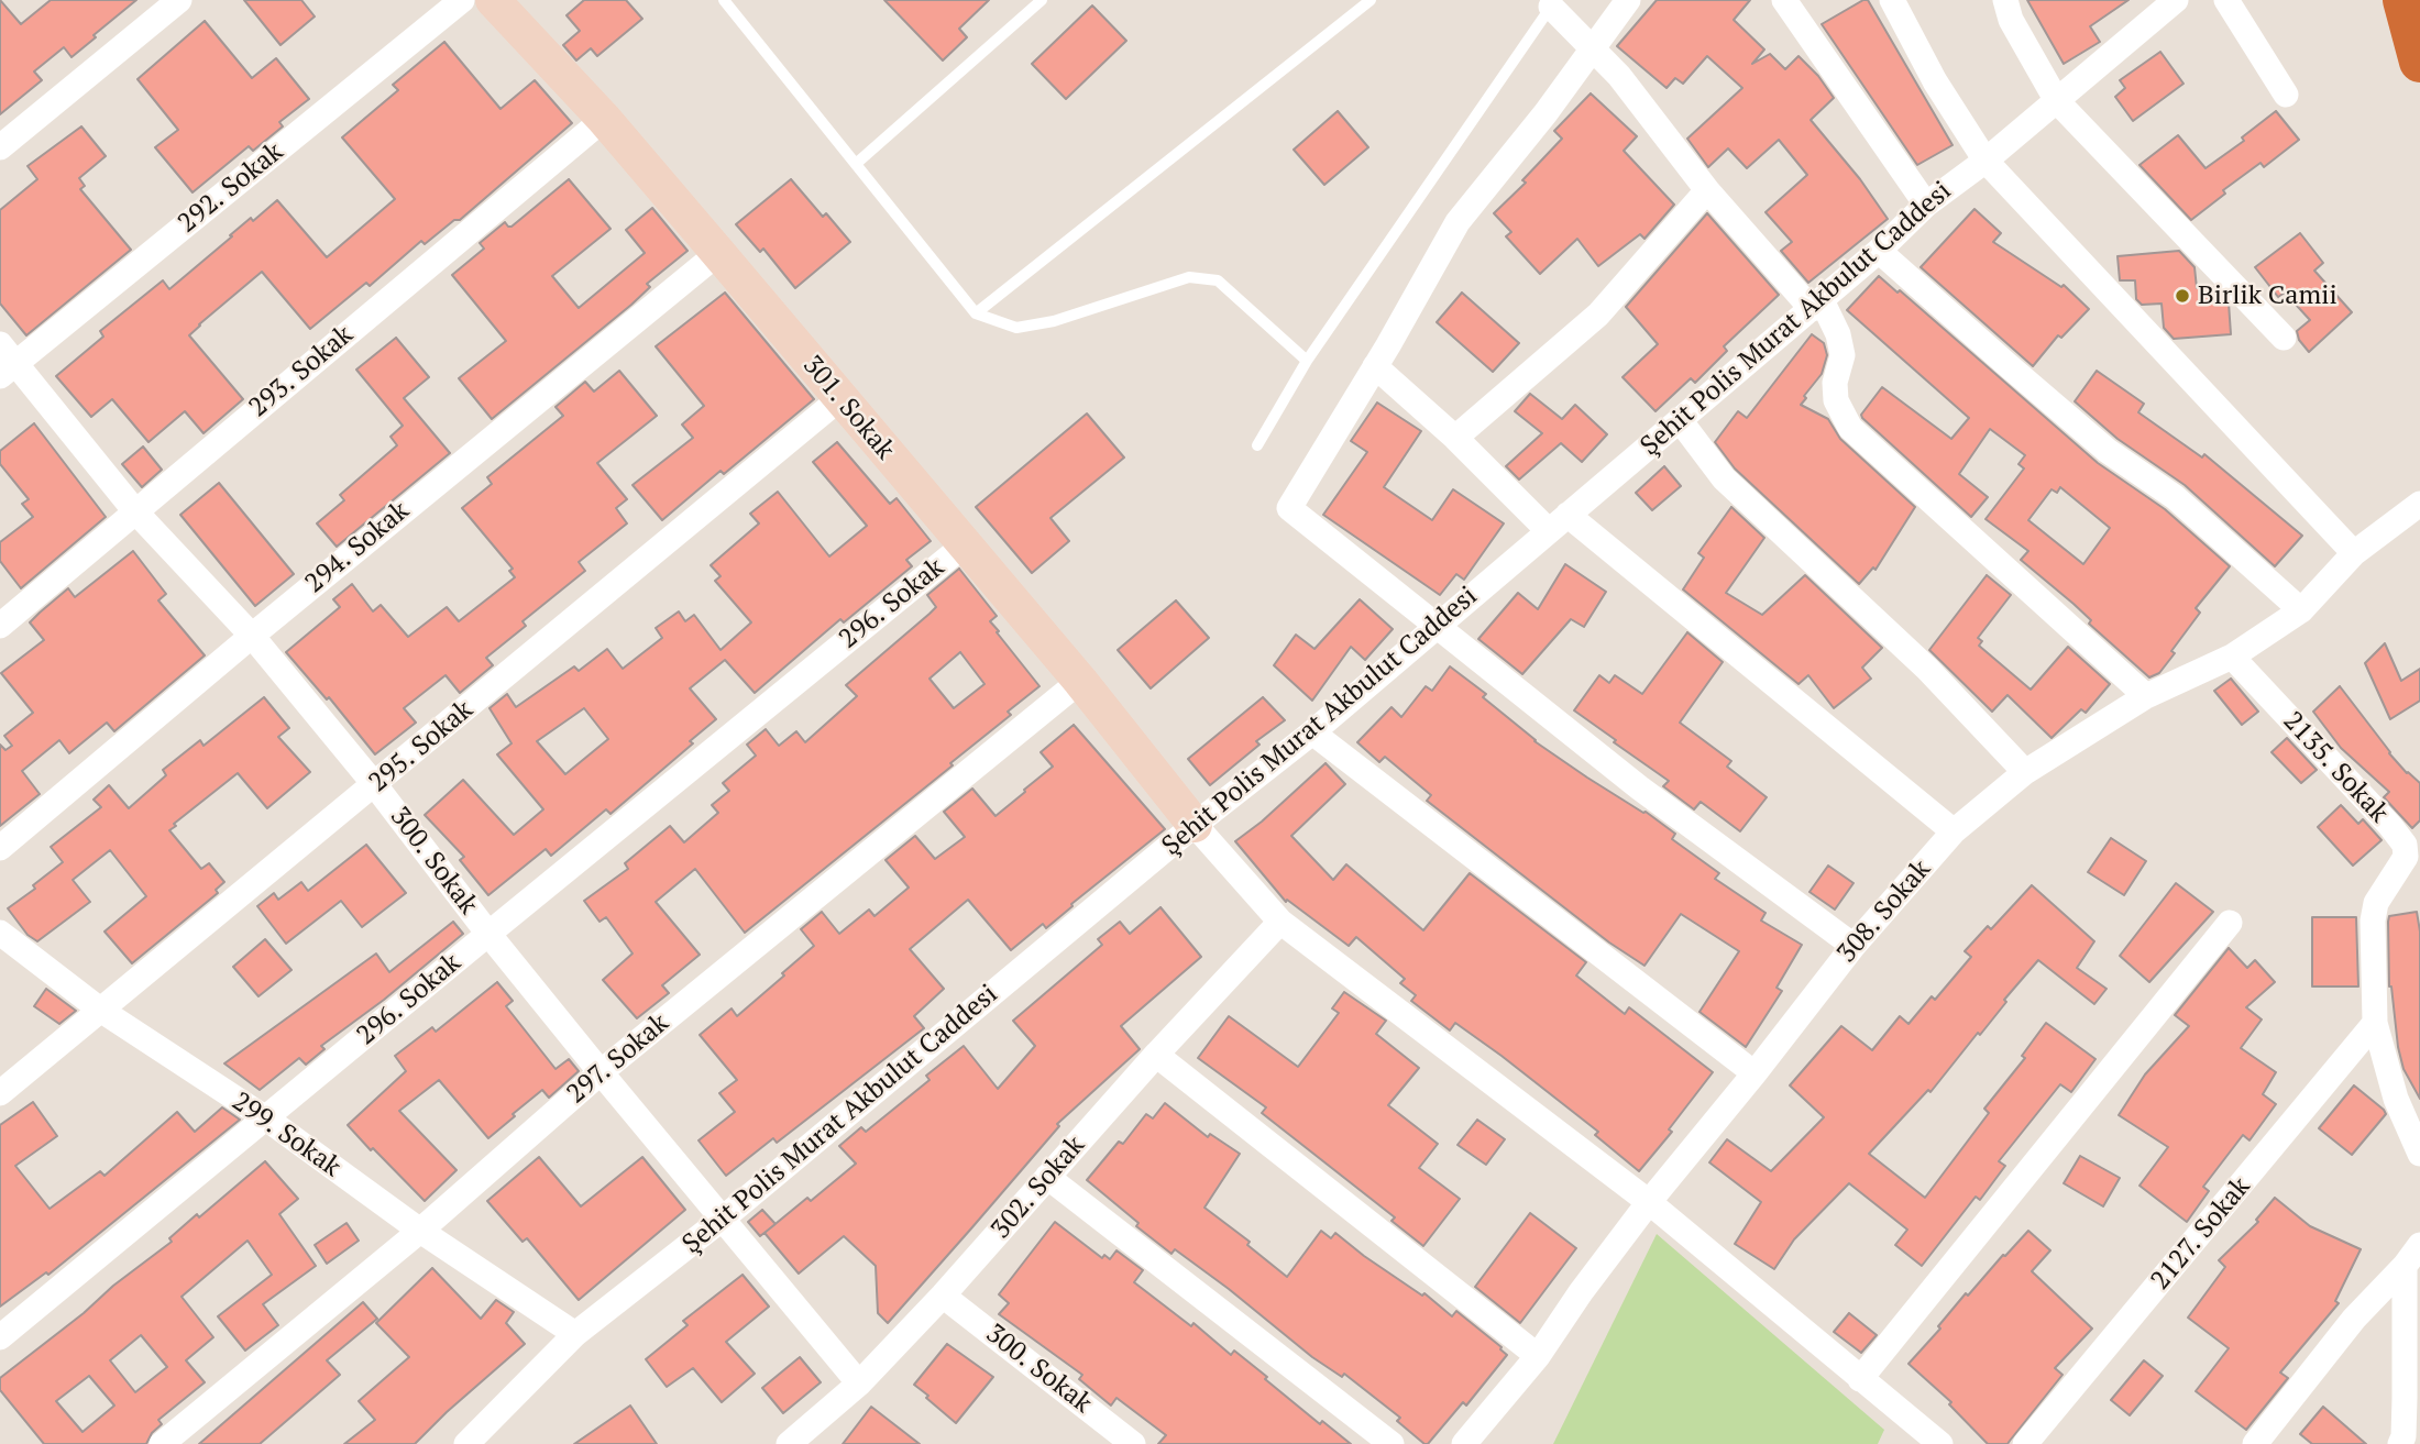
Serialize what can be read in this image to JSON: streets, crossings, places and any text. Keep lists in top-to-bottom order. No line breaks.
{"streets":{"street":["292. Sokak","Şehit Polis Murat Akbulut Caddesi","293. Sokak","301. Sokak","294. Sokak","296. Sokak","295. Sokak","2135. Sokak","300. Sokak","308. Sokak","297. Sokak","299. Sokak","302. Sokak","2127. Sokak"]},"crossings":[["292. Sokak","300. Sokak"],["Şehit Polis Murat Akbulut Caddesi","301. Sokak"],["Şehit Polis Murat Akbulut Caddesi","300. Sokak"],["Şehit Polis Murat Akbulut Caddesi","299. Sokak"],["293. Sokak","301. Sokak"],["293. Sokak","300. Sokak"],["301. Sokak","294. Sokak"],["301. Sokak","296. Sokak"],["301. Sokak","295. Sokak"],["301. Sokak","297. Sokak"],["294. Sokak","300. Sokak"],["296. Sokak","300. Sokak"],["296. Sokak","299. Sokak"],["295. Sokak","300. Sokak"],["295. Sokak","299. Sokak"],["2135. Sokak","308. Sokak"],["2135. Sokak","2127. Sokak"],["300. Sokak","297. Sokak"],["300. Sokak","302. Sokak"],["297. Sokak","299. Sokak"]],"places":["Birlik Camii"]}
